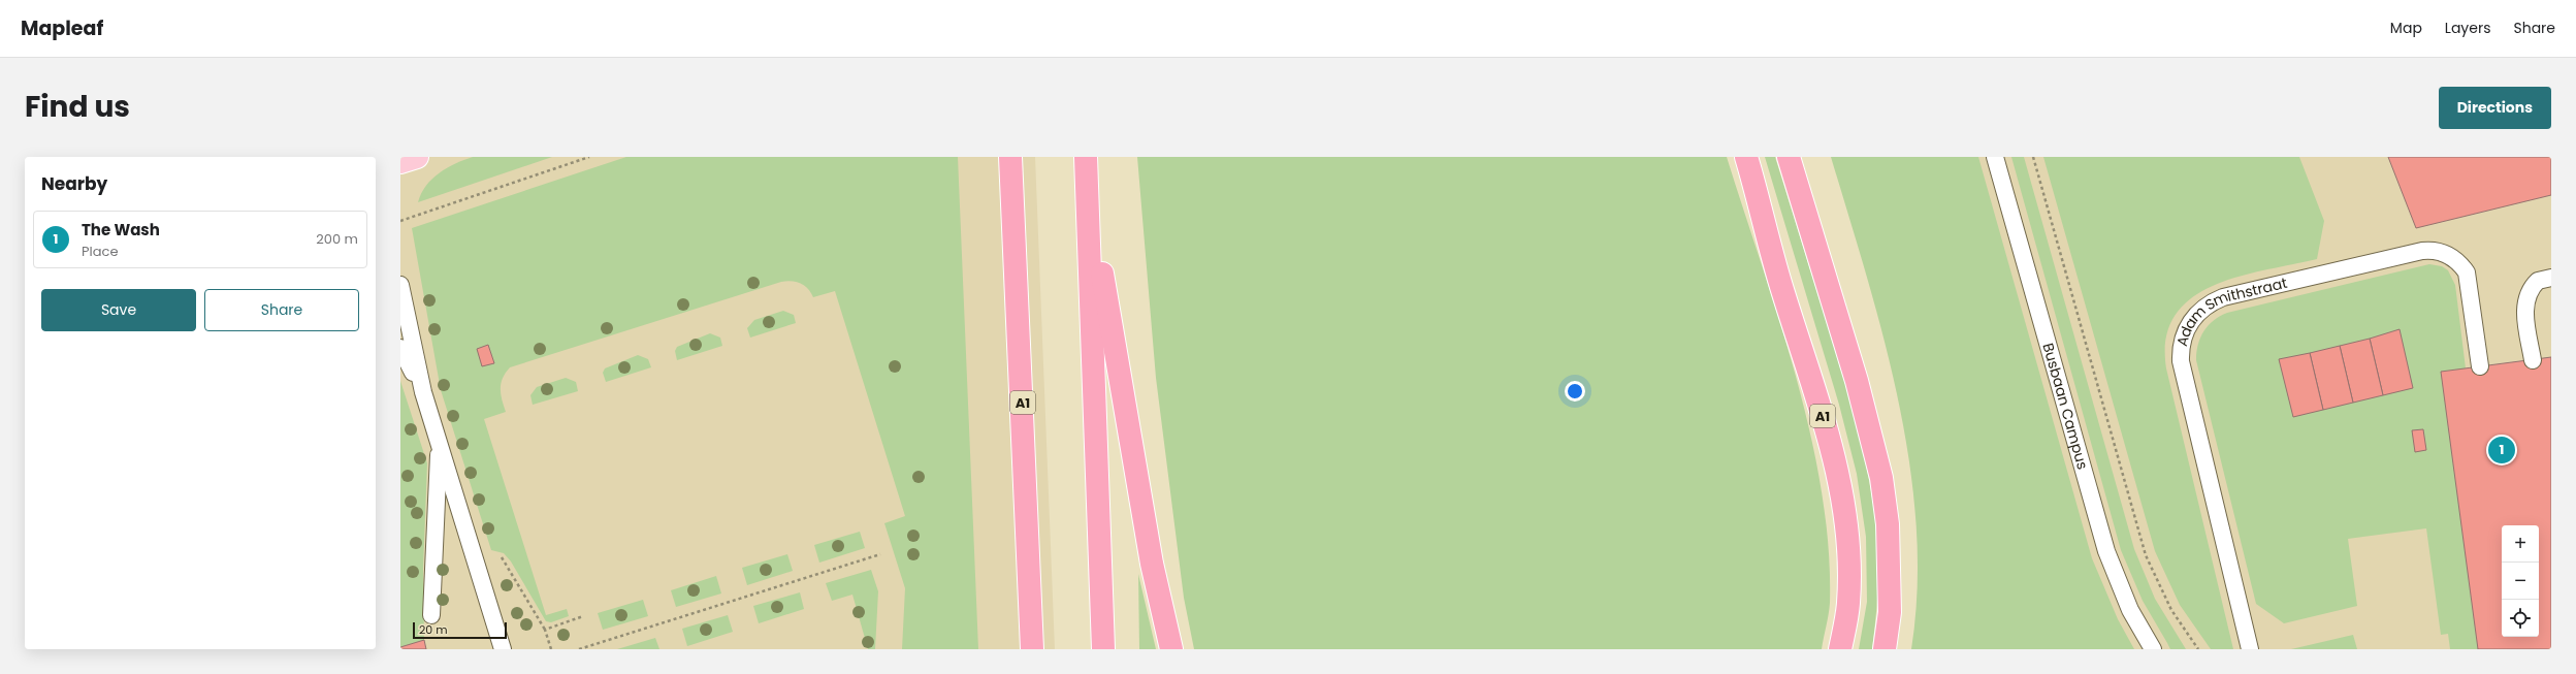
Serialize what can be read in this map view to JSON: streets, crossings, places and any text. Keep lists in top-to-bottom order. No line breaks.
{"streets":{"highway":["A1"],"lane":["Adam Smithstraat","Busbaan Campus"]},"scale_bar":"20 m","page":{"header":"Mapleaf","nav":["Map","Layers","Share"],"title":"Find us","buttons":["Directions",["Save","Share"]],"heading":"Nearby","list":[{"mark":"1","name":"The Wash","note":"Place","value":"200 m"}],"pins":"1","map_buttons":["+","−"],"scale":"20 m"}}
